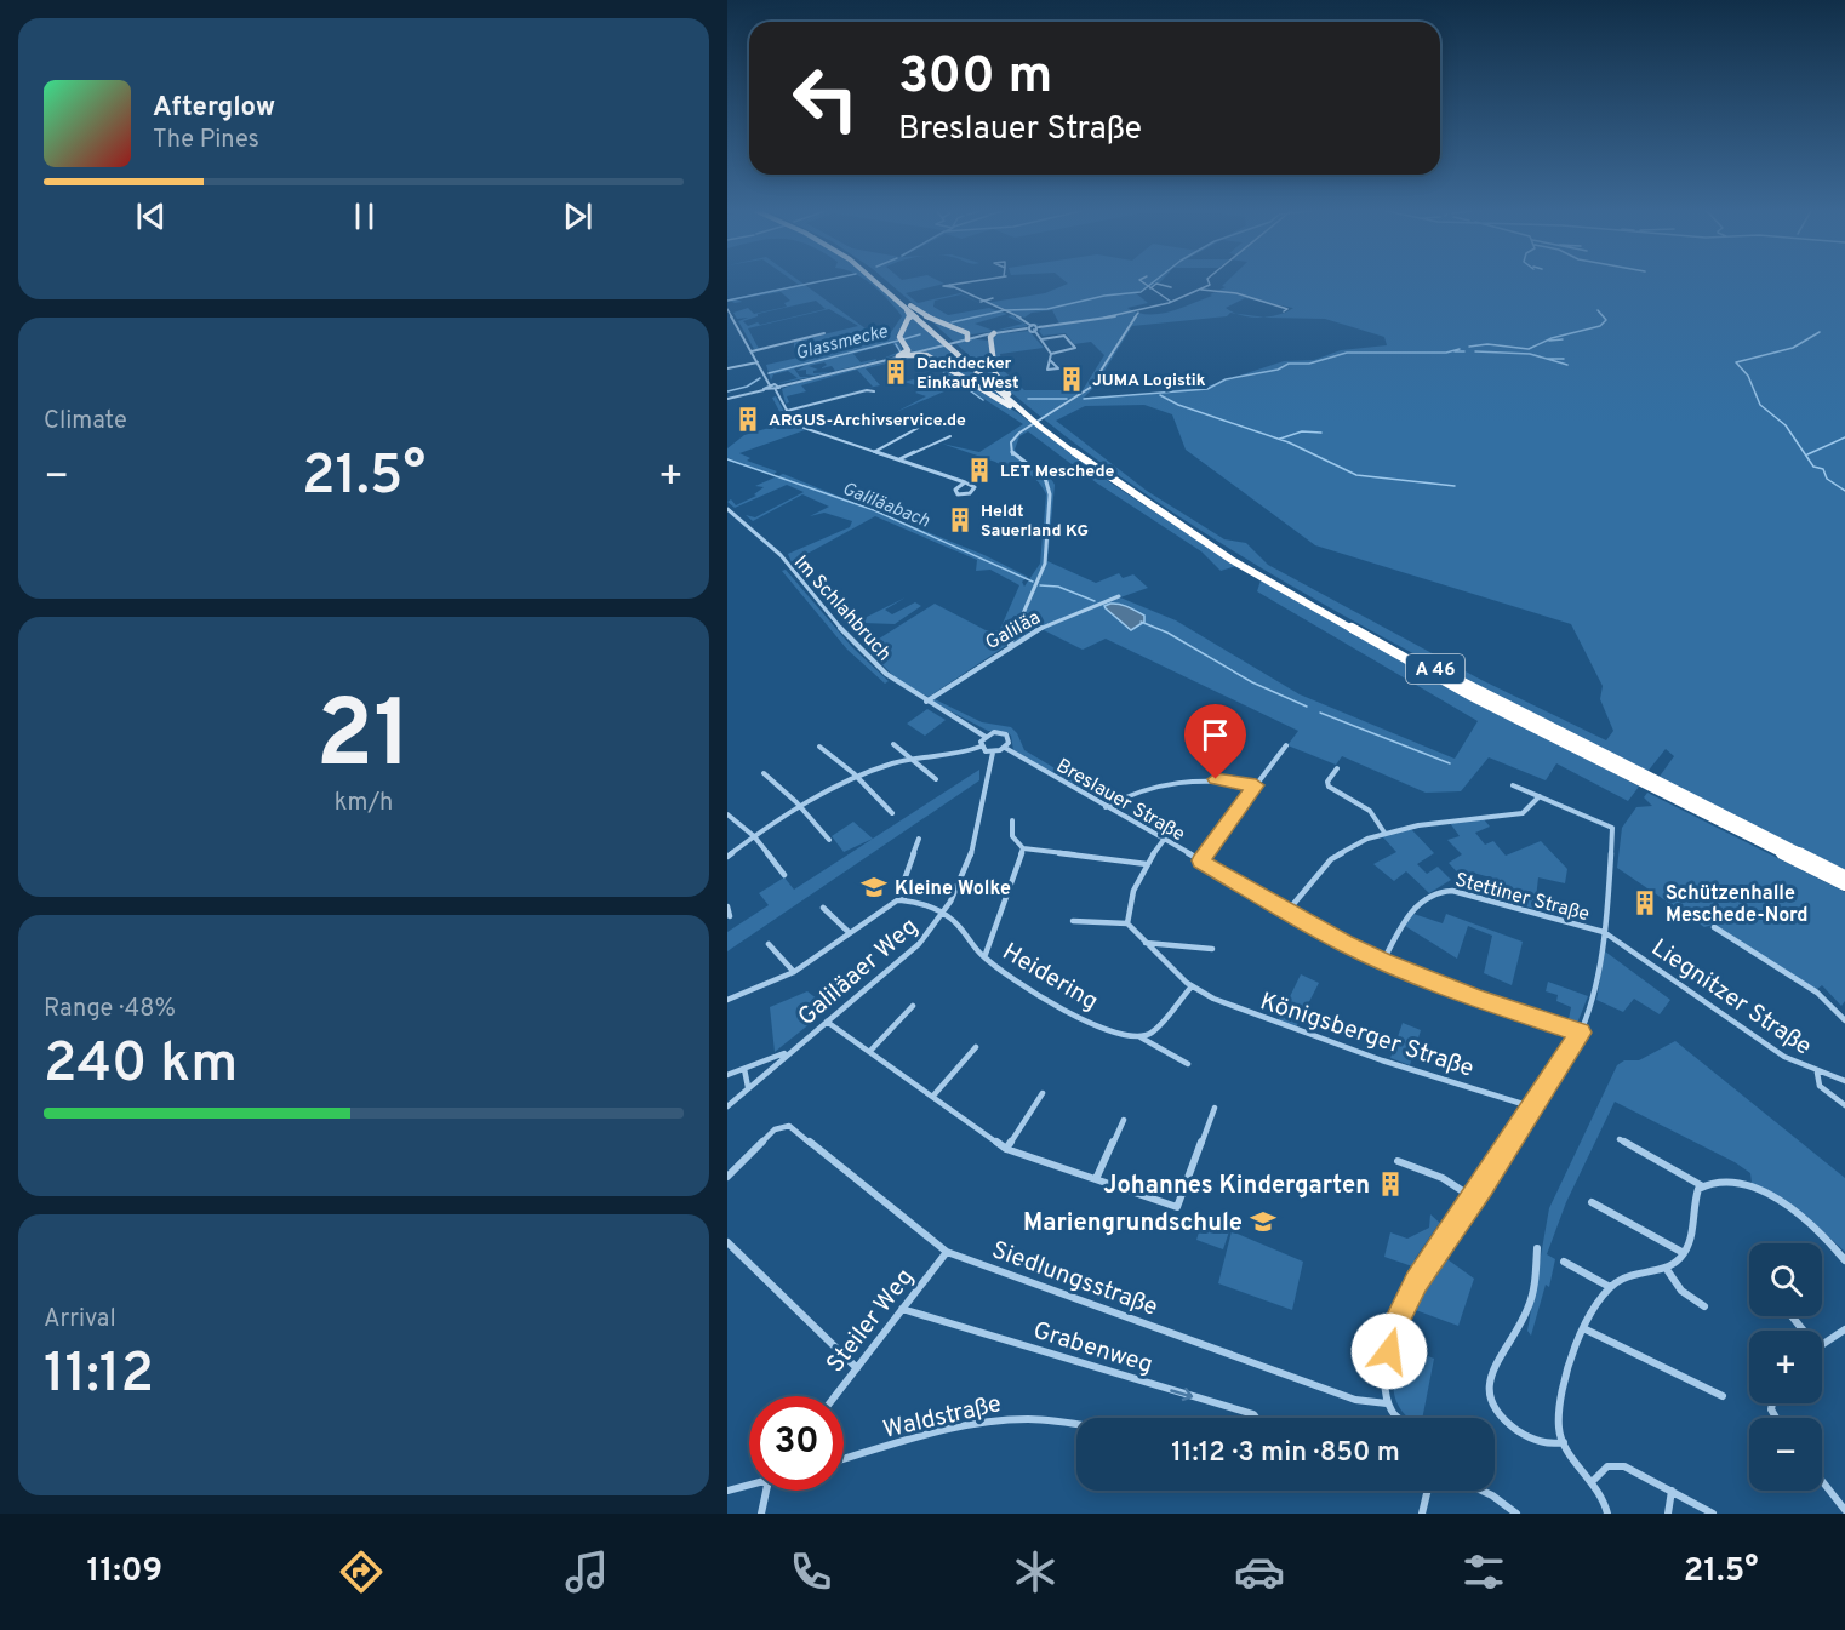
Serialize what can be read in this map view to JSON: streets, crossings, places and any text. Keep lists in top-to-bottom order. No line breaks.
{"streets":{"highway":["A 46"],"street":["Im Schlahbruch","Galiläa","Breslauer Straße","Stettiner Straße","Galiläaer Weg","Heidering","Liegnitzer Straße","Königsberger Straße","Siedlungsstraße","Steiler Weg","Grabenweg","Waldstraße"]},"crossings":[["Im Schlahbruch","Galiläa"],["Im Schlahbruch","Breslauer Straße"],["Breslauer Straße","Stettiner Straße"],["Stettiner Straße","Liegnitzer Straße"],["Galiläaer Weg","Heidering"],["Siedlungsstraße","Steiler Weg"],["Steiler Weg","Grabenweg"]],"one_way":["Grabenweg"],"water":["Glassmecke","Galiläabach"],"places":{"building":["Dachdecker Einkauf West","JUMA Logistik","ARGUS-Archivservice.de","LET Meschede","Heldt Sauerland KG","Schützenhalle Meschede-Nord","Johannes Kindergarten"],"school or university":["Kleine Wolke","Mariengrundschule"]},"page":{"turn":["300 m","Breslauer Straße"],"song":["Afterglow","The Pines"],"tile":["Climate",["21","km/h"],["Range · 48%","240 km"],["Arrival","11:12"]],"heat":["−","21.5°","+"],"map_buttons":["+","−"],"limit":"30","trip":"11:12 · 3 min · 850 m","tabs":["11:09","21.5°"]}}
